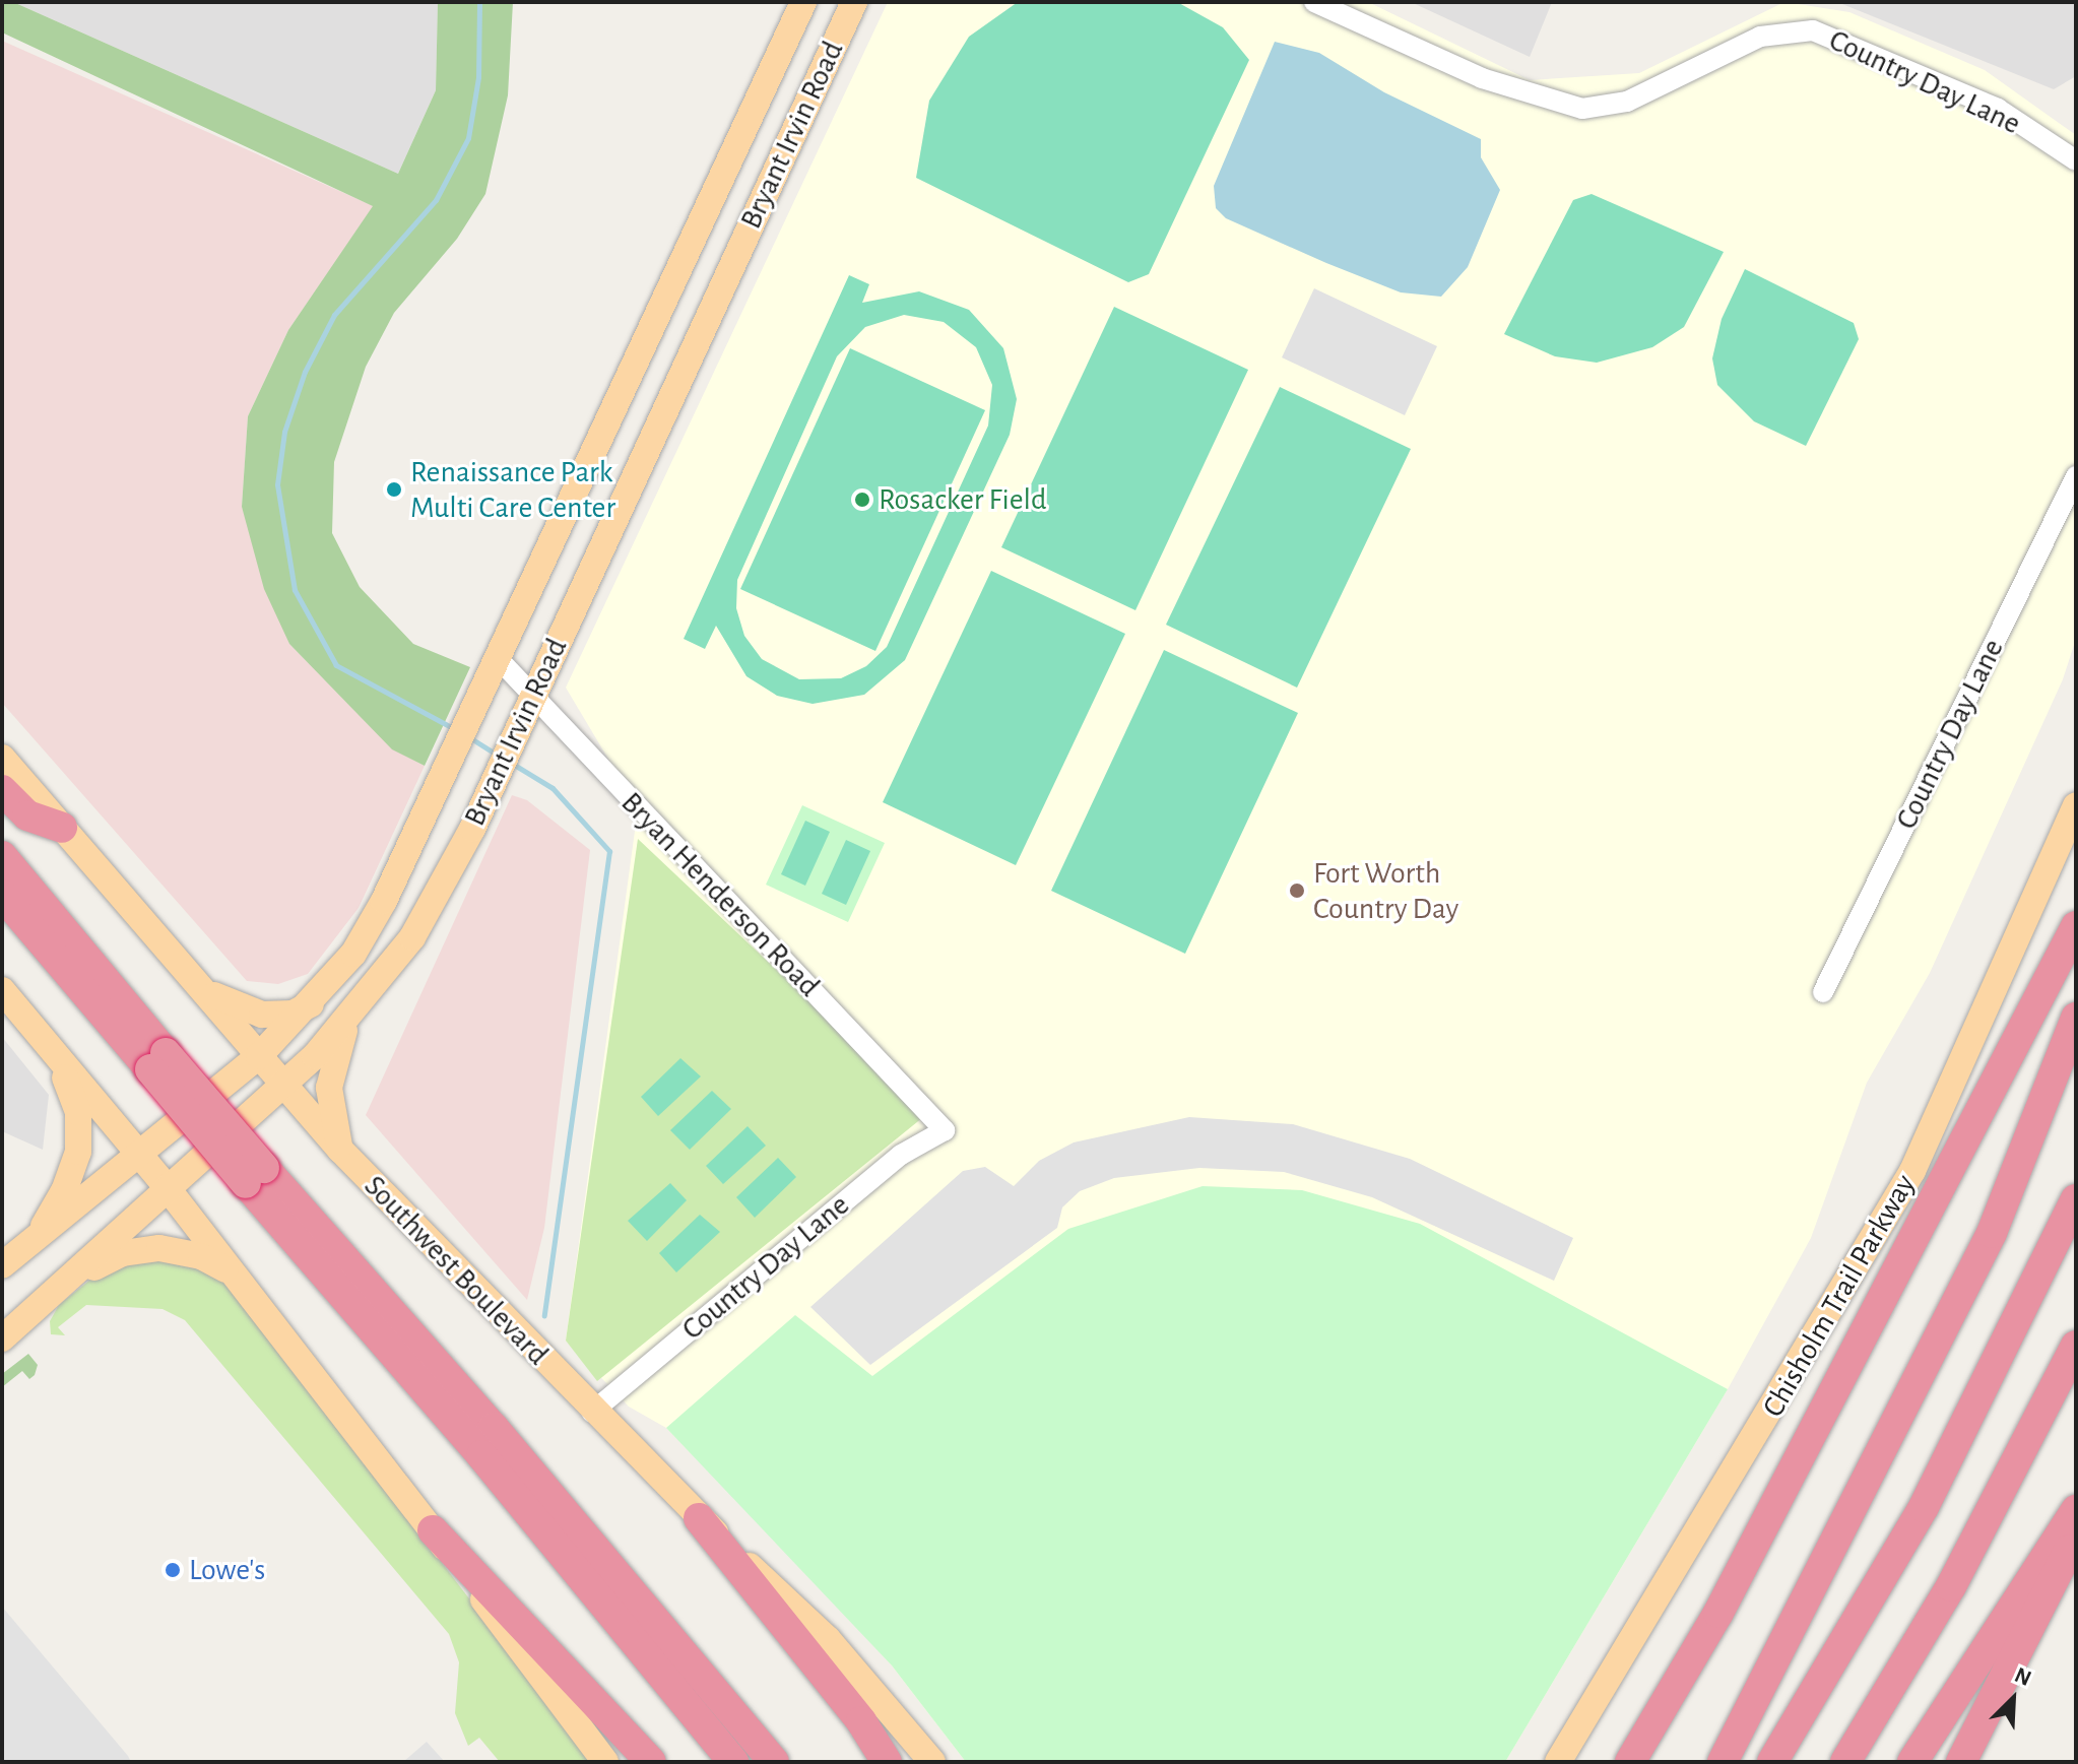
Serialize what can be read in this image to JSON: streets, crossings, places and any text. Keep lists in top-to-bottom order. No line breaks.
{"streets":{"main road":["Bryant Irvin Road","Southwest Boulevard","Chisholm Trail Parkway"],"street":["Country Day Lane","Bryan Henderson Road"]},"crossings":[["Country Day Lane","Bryan Henderson Road"],["Country Day Lane","Southwest Boulevard"],["Bryant Irvin Road","Bryan Henderson Road"],["Bryant Irvin Road","Southwest Boulevard"]],"places":["Renaissance Park Multi Care Center","Rosacker Field","Fort Worth Country Day","Lowe's"],"north":"top right"}
